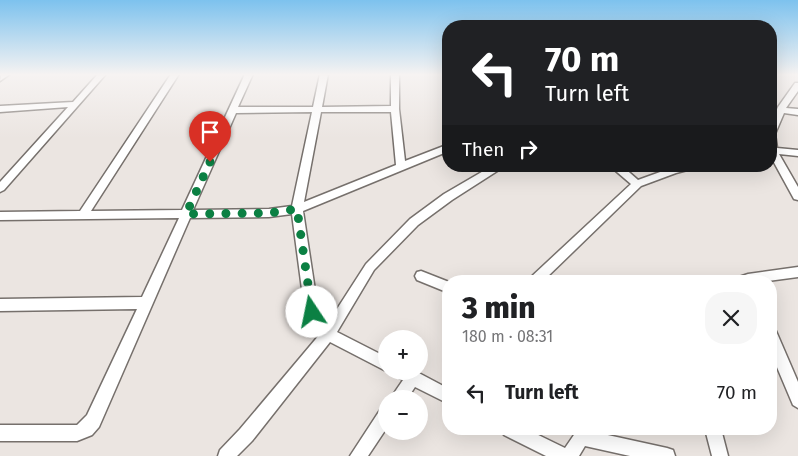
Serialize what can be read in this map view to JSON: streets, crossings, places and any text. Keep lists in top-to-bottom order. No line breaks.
{"page":{"turn":["70 m","Turn left"],"then":"Then","heading":["3 min","180 m · 08:31"],"map_buttons":["+","−"],"list":[{"name":"Turn left","value":"70 m"}]}}
